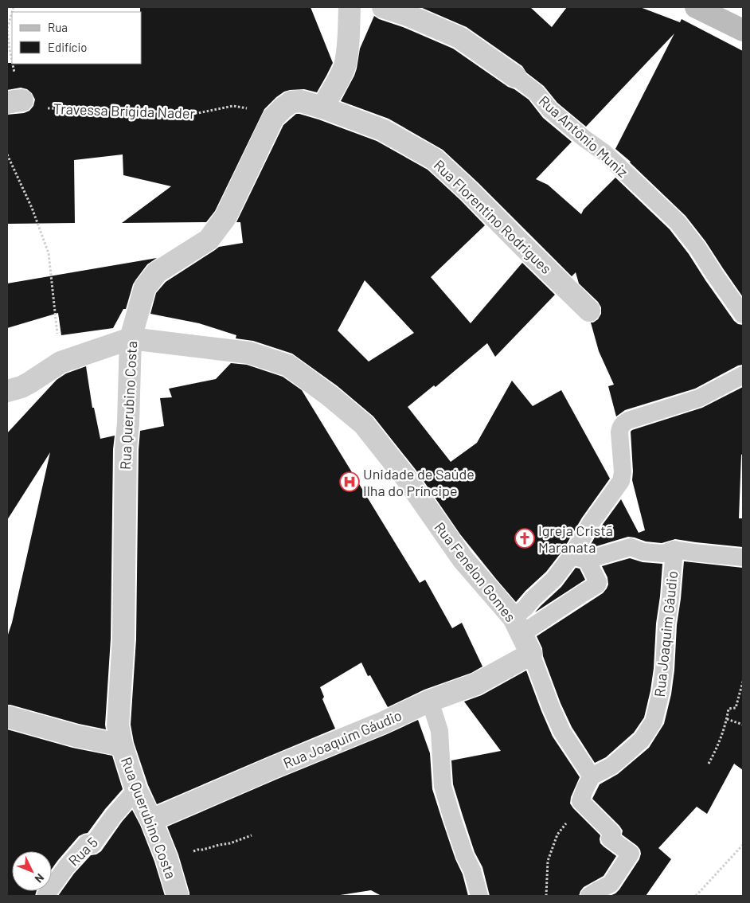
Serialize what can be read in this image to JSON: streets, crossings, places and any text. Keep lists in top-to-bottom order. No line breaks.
{"streets":{"street":["Rua Antônio Muniz","Rua Florentino Rodrigues","Rua Querubino Costa","Rua Fenelon Gomes","Rua Joaquim Gáudio"],"lane":["Rua 5"],"path":["Travessa Brígida Nader"]},"crossings":[["Travessa Brígida Nader","Rua Querubino Costa"],["Rua Florentino Rodrigues","Rua Querubino Costa"],["Rua Querubino Costa","Rua Fenelon Gomes"],["Rua Querubino Costa","Rua Joaquim Gáudio"],["Rua Querubino Costa","Rua 5"],["Rua Fenelon Gomes","Rua Joaquim Gáudio"]],"places":{"hospital":["Unidade de Saúde Ilha do Príncipe"],"church":["Igreja Cristã Maranata"]},"legend":["Rua","Edifício"],"north":"bottom right"}
